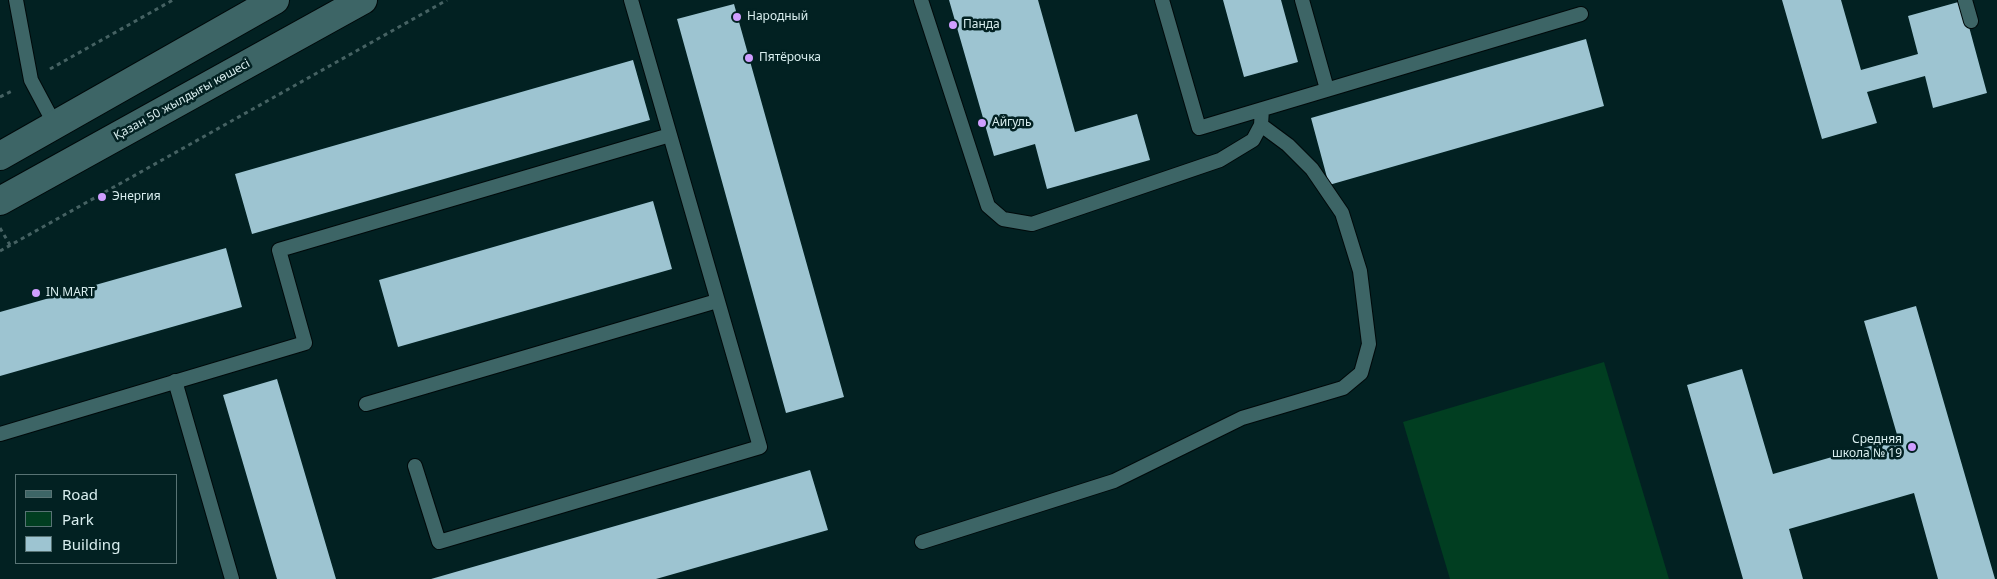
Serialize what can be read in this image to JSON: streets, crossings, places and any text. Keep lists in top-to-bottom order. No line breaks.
{"streets":{"street":["Қазан 50 жылдығы көшесі"]},"places":["Народный","Панда","Пятёрочка","Айгуль","Энергия","IN MART","Средняя школа № 19"],"legend":["Road","Park","Building"]}
